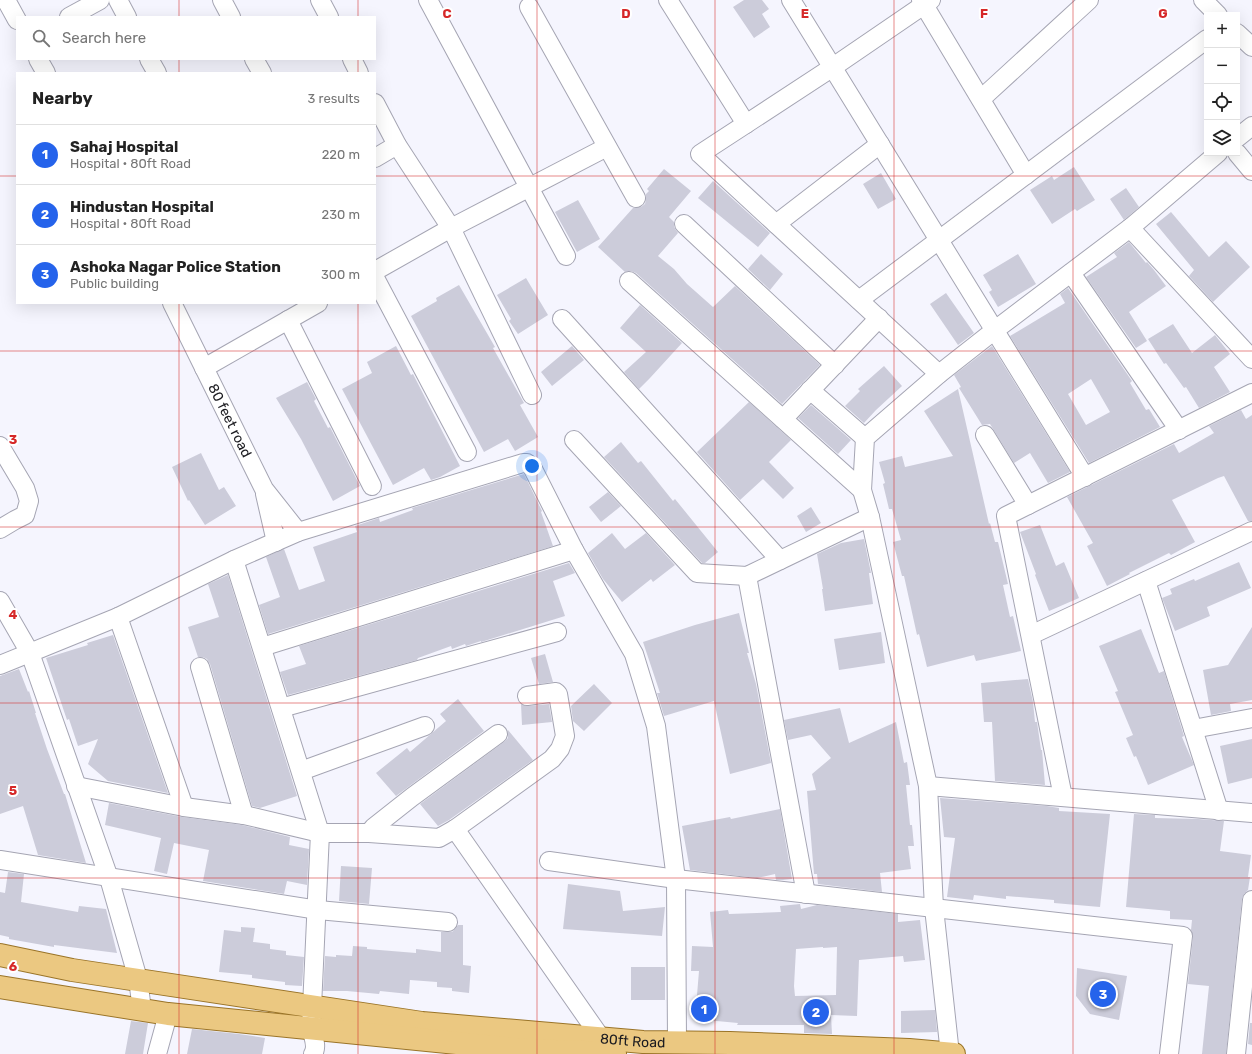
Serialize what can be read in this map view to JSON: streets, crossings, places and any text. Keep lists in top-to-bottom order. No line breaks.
{"streets":{"main road":["80ft Road"],"street":["80 feet road"]},"page":{"map_buttons":["+","−"],"search":"Search here","heading":["Nearby","3 results"],"list":[{"mark":"1","name":"Sahaj Hospital","note":"Hospital · 80ft Road","value":"220 m"},{"mark":"2","name":"Hindustan Hospital","note":"Hospital · 80ft Road","value":"230 m"},{"mark":"3","name":"Ashoka Nagar Police Station","note":"Public building","value":"300 m"}],"pins":["3","1","2"]},"grid":{"columns":["C","D","E","F","G"],"rows":["3","4","5","6"]}}
